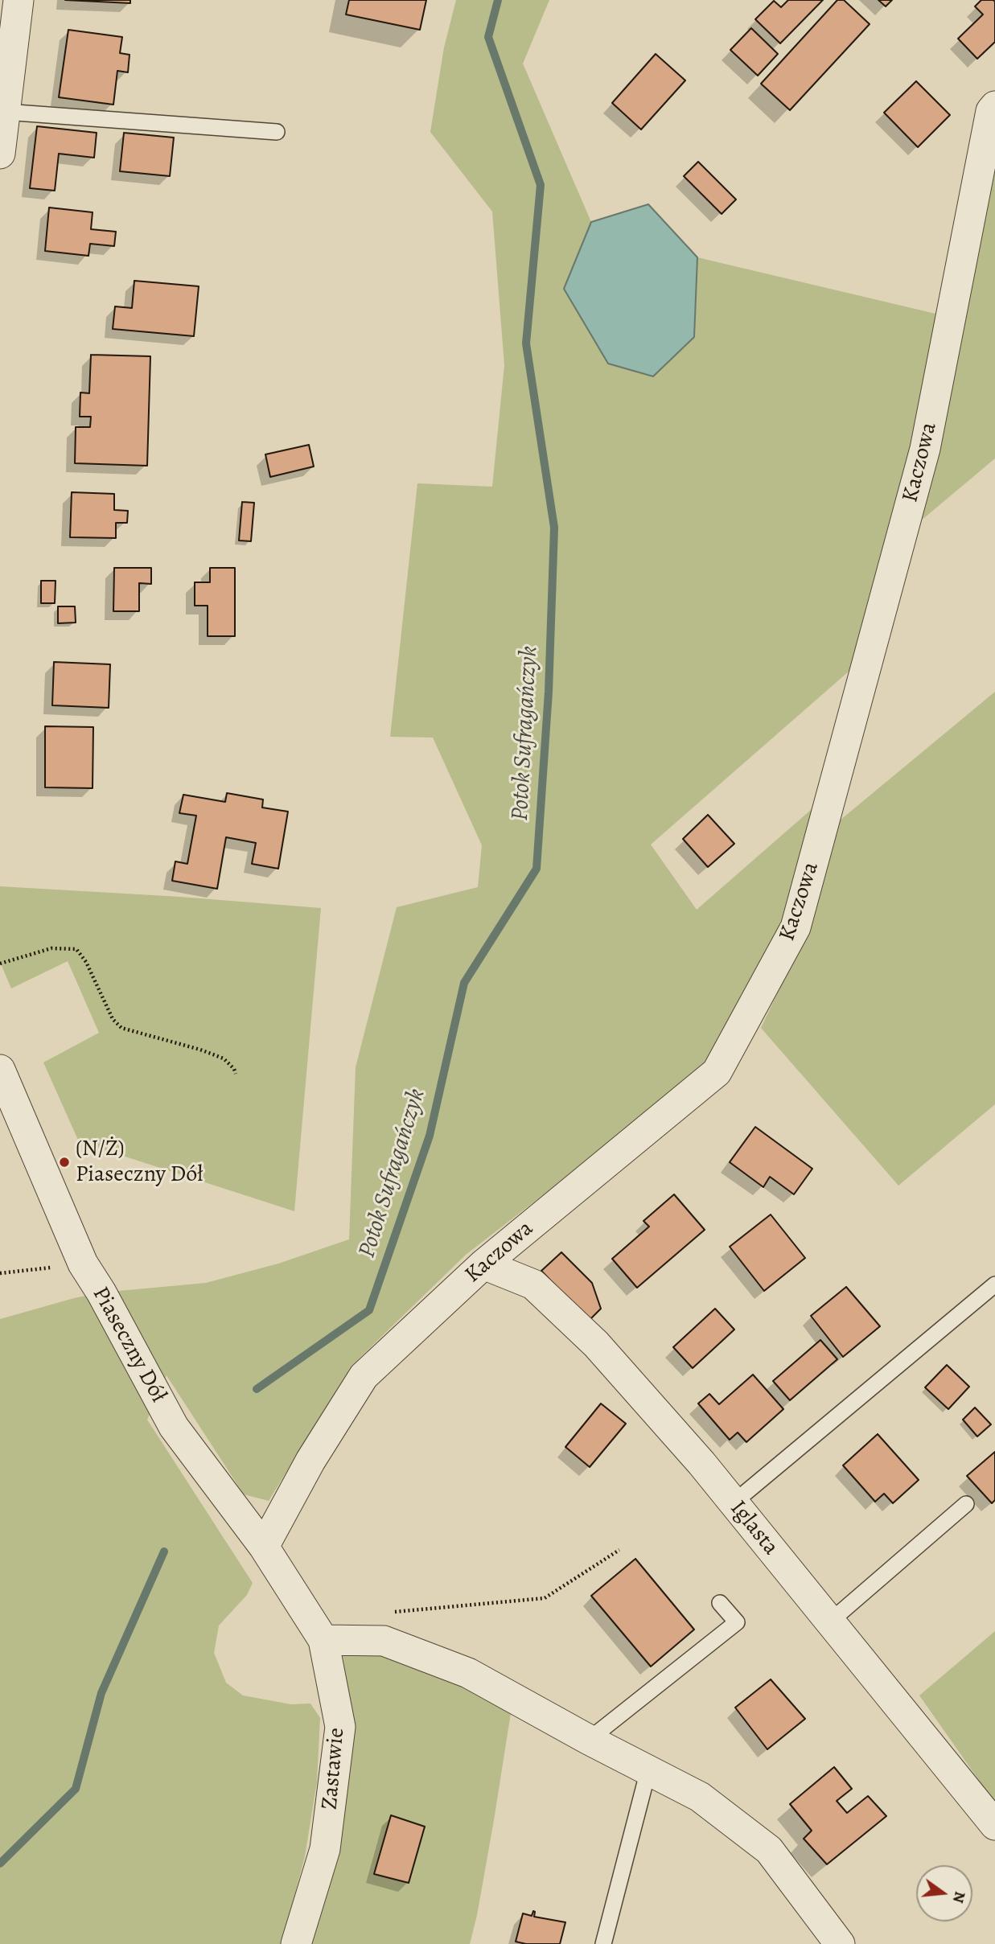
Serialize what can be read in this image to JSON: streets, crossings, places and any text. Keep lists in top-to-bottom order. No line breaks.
{"streets":{"street":["Kaczowa","Piaseczny Dół","Iglasta","Zastawie"]},"crossings":[["Kaczowa","Piaseczny Dół"],["Kaczowa","Iglasta"],["Piaseczny Dół","Zastawie"]],"water":["Potok Sufragańczyk"],"places":["(N/Ż) Piaseczny Dół"],"north":"right"}
